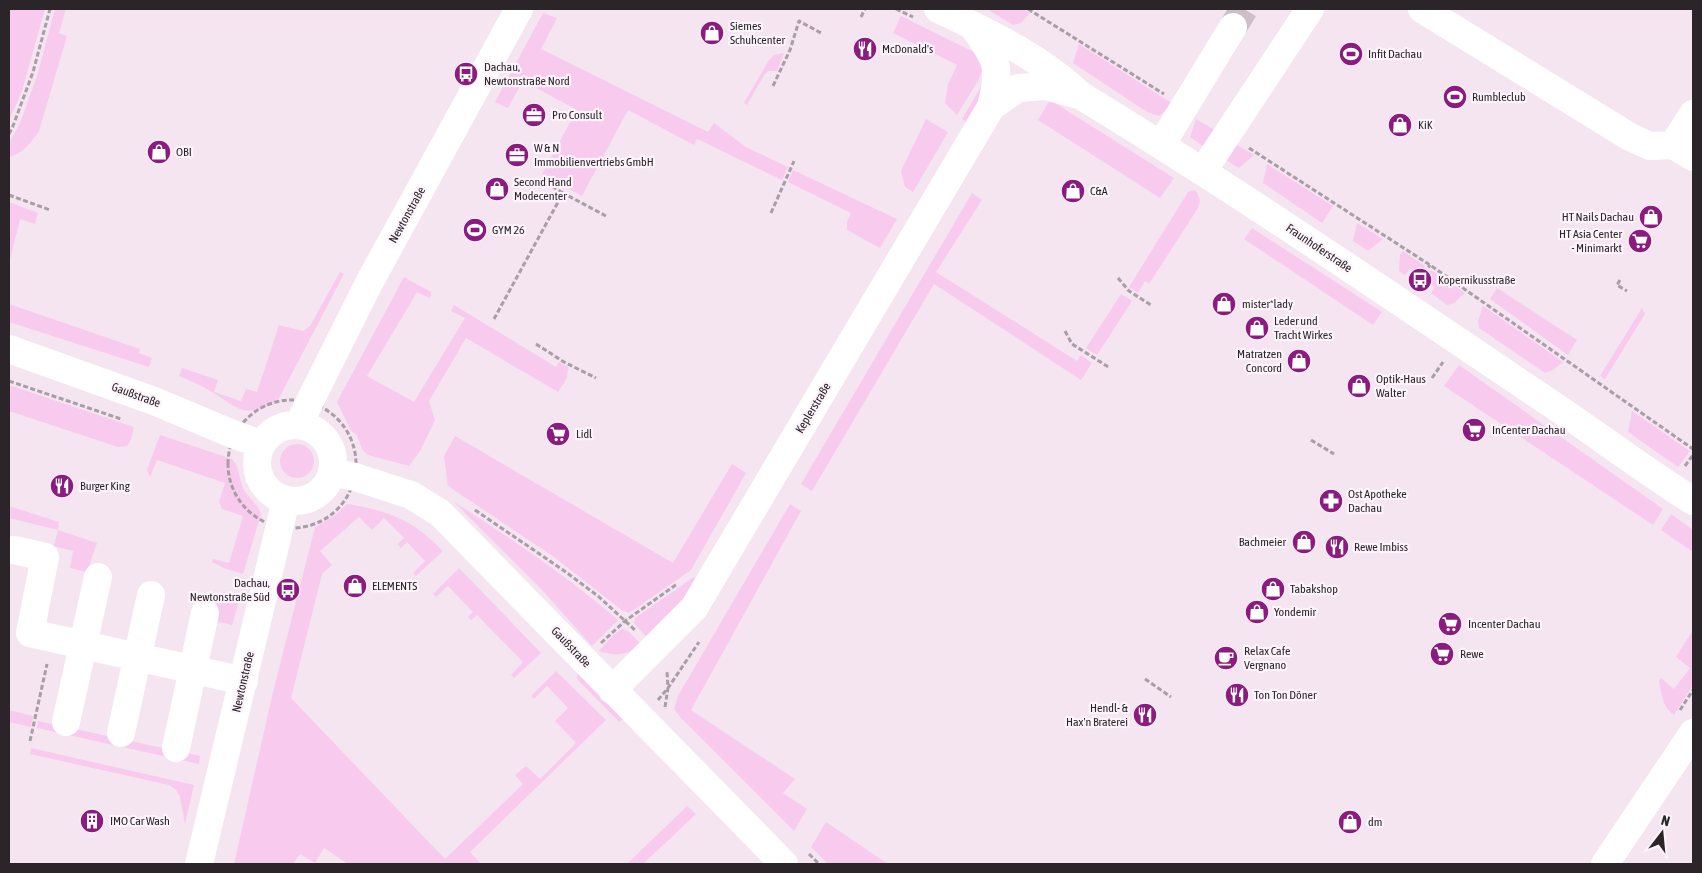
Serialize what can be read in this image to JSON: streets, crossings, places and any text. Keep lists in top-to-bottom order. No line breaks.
{"streets":{"street":["Newtonstraße","Fraunhoferstraße","Gaußstraße","Keplerstraße"]},"crossings":[["Fraunhoferstraße","Keplerstraße"],["Gaußstraße","Keplerstraße"]],"places":{"shop":["Siemes Schuhcenter","KiK","OBI","Second Hand Modecenter","C&A","HT Nails Dachau","mister*lady","Leder und Tracht Wirkes","Matratzen Concord","Optik-Haus Walter","Bachmeier","ELEMENTS","Tabakshop","Yondemir","dm"],"restaurant":["McDonald's","Burger King","Rewe Imbiss","Ton Ton Döner","Hendl- & Hax'n Braterei"],"sports":["Infit Dachau","Rumbleclub","GYM 26"],"bus stop":["Dachau, Newtonstraße Nord","Kopernikusstraße","Dachau, Newtonstraße Süd"],"office":["Pro Consult","W & N Immobilienvertriebs GmbH"],"supermarket":["HT Asia Center - Minimarkt","InCenter Dachau","Lidl","Incenter Dachau","Rewe"],"pharmacy":["Ost Apotheke Dachau"],"cafe":["Relax Cafe Vergnano"],"building":["IMO Car Wash"]},"north":"top"}
